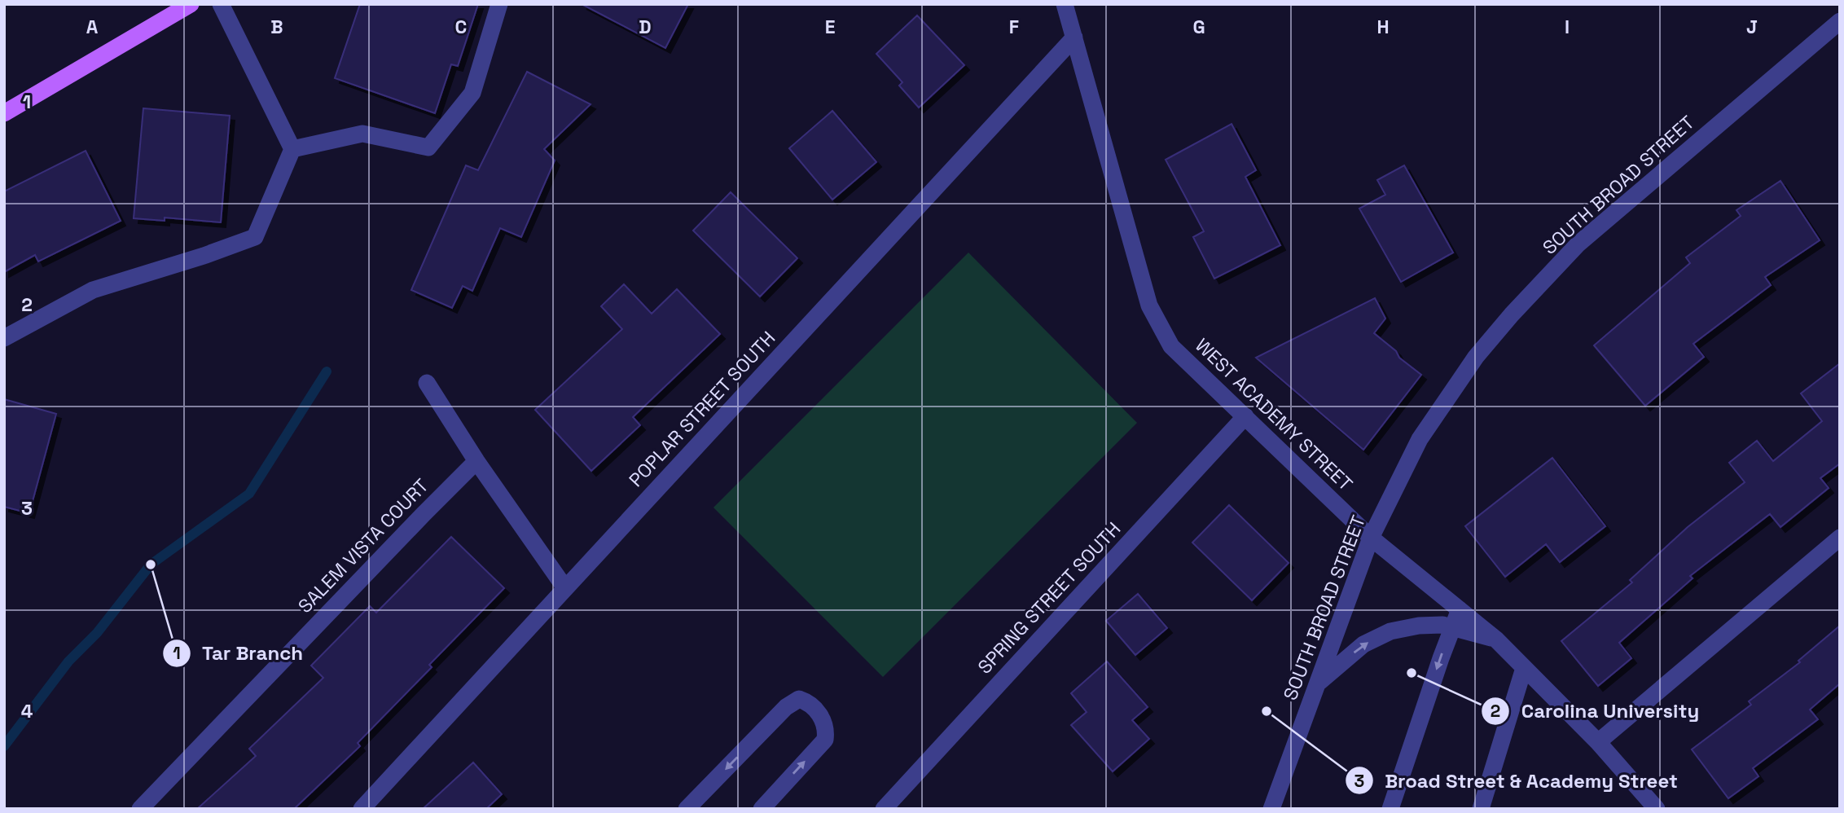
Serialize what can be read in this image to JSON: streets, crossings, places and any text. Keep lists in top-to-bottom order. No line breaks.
{"streets":{"street":["SOUTH BROAD STREET","POPLAR STREET SOUTH","WEST ACADEMY STREET","SALEM VISTA COURT","SPRING STREET SOUTH"]},"crossings":[["SOUTH BROAD STREET","WEST ACADEMY STREET"],["POPLAR STREET SOUTH","WEST ACADEMY STREET"],["WEST ACADEMY STREET","SPRING STREET SOUTH"]],"places":["Tar Branch","Carolina University","Broad Street & Academy Street"],"grid":{"columns":["A","B","C","D","E","F","G","H","I","J"],"rows":["1","2","3","4"]}}
